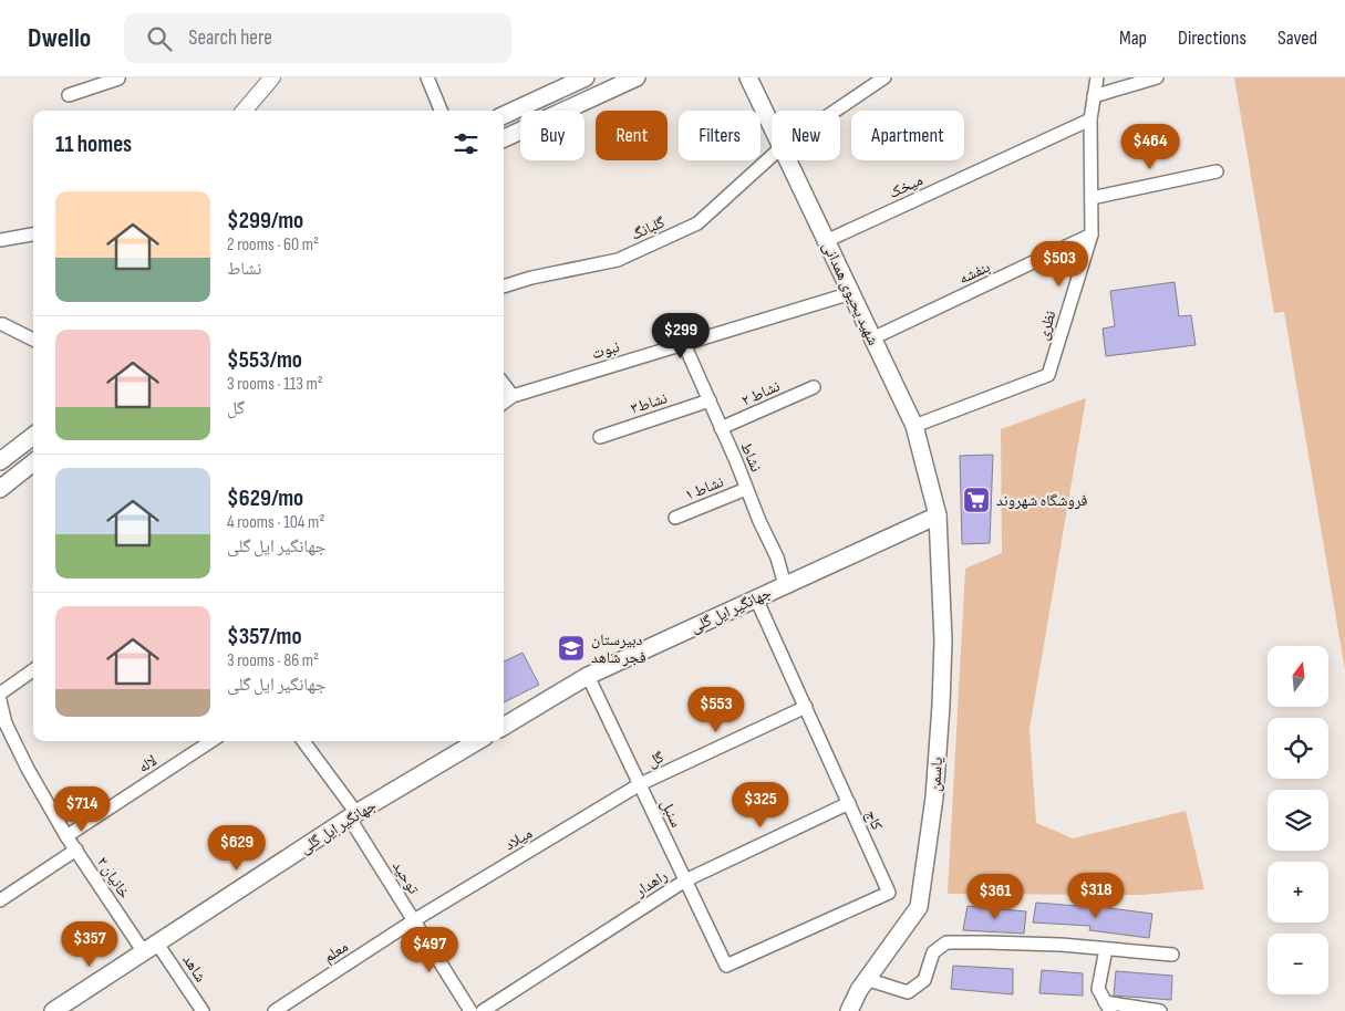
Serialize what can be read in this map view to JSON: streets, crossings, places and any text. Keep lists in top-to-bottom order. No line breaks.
{"streets":{"main road":["شهید یحیوی همدانی","جهانگیر ایل گلی","یاسمن"],"street":["میخک","گلبانگ","بنفشه","نظری","نبوت","نشاط ۲","نشاط۳","نشاط","نشاط ۱","گل","لاله","سنبل","کاج","میلاد","خانیان ۲","توحید","راهدار","معلم","شاهد"]},"crossings":[["میخک","شهید یحیوی همدانی"],["میخک","نظری"],["بنفشه","شهید یحیوی همدانی"],["بنفشه","نظری"],["شهید یحیوی همدانی","نظری"],["شهید یحیوی همدانی","نبوت"],["شهید یحیوی همدانی","جهانگیر ایل گلی"],["شهید یحیوی همدانی","یاسمن"],["نبوت","نشاط"],["نشاط ۲","نشاط"],["نشاط۳","نشاط"],["نشاط","نشاط ۱"],["نشاط","جهانگیر ایل گلی"],["جهانگیر ایل گلی","یاسمن"],["جهانگیر ایل گلی","سنبل"],["جهانگیر ایل گلی","کاج"],["جهانگیر ایل گلی","خانیان ۲"],["جهانگیر ایل گلی","توحید"],["جهانگیر ایل گلی","شاهد"],["گل","سنبل"],["گل","کاج"],["گل","میلاد"],["لاله","خانیان ۲"],["سنبل","کاج"],["سنبل","میلاد"],["سنبل","راهدار"],["کاج","راهدار"],["میلاد","توحید"],["میلاد","معلم"],["خانیان ۲","شاهد"],["توحید","معلم"]],"places":{"supermarket":["فروشگاه شهروند"],"school or university":["دبیرستان فجر شاهد"]},"north":"top","page":{"header":"Dwello","search":"Search here","nav":["Map","Directions","Saved"],"chip":["Buy","Rent","Filters","New","Apartment"],"heading":"11 homes","price":["$464","$503","$299","$553","$325","$714","$629","$318","$361","$357","$497"],"list":[{"name":"$299/mo","note":"2 rooms · 60 m² · نشاط"},{"name":"$553/mo","note":"3 rooms · 113 m² · گل"},{"name":"$629/mo","note":"4 rooms · 104 m² · جهانگیر ایل گلی"},{"name":"$357/mo","note":"3 rooms · 86 m² · جهانگیر ایل گلی"}],"map_buttons":["+","−"]}}
